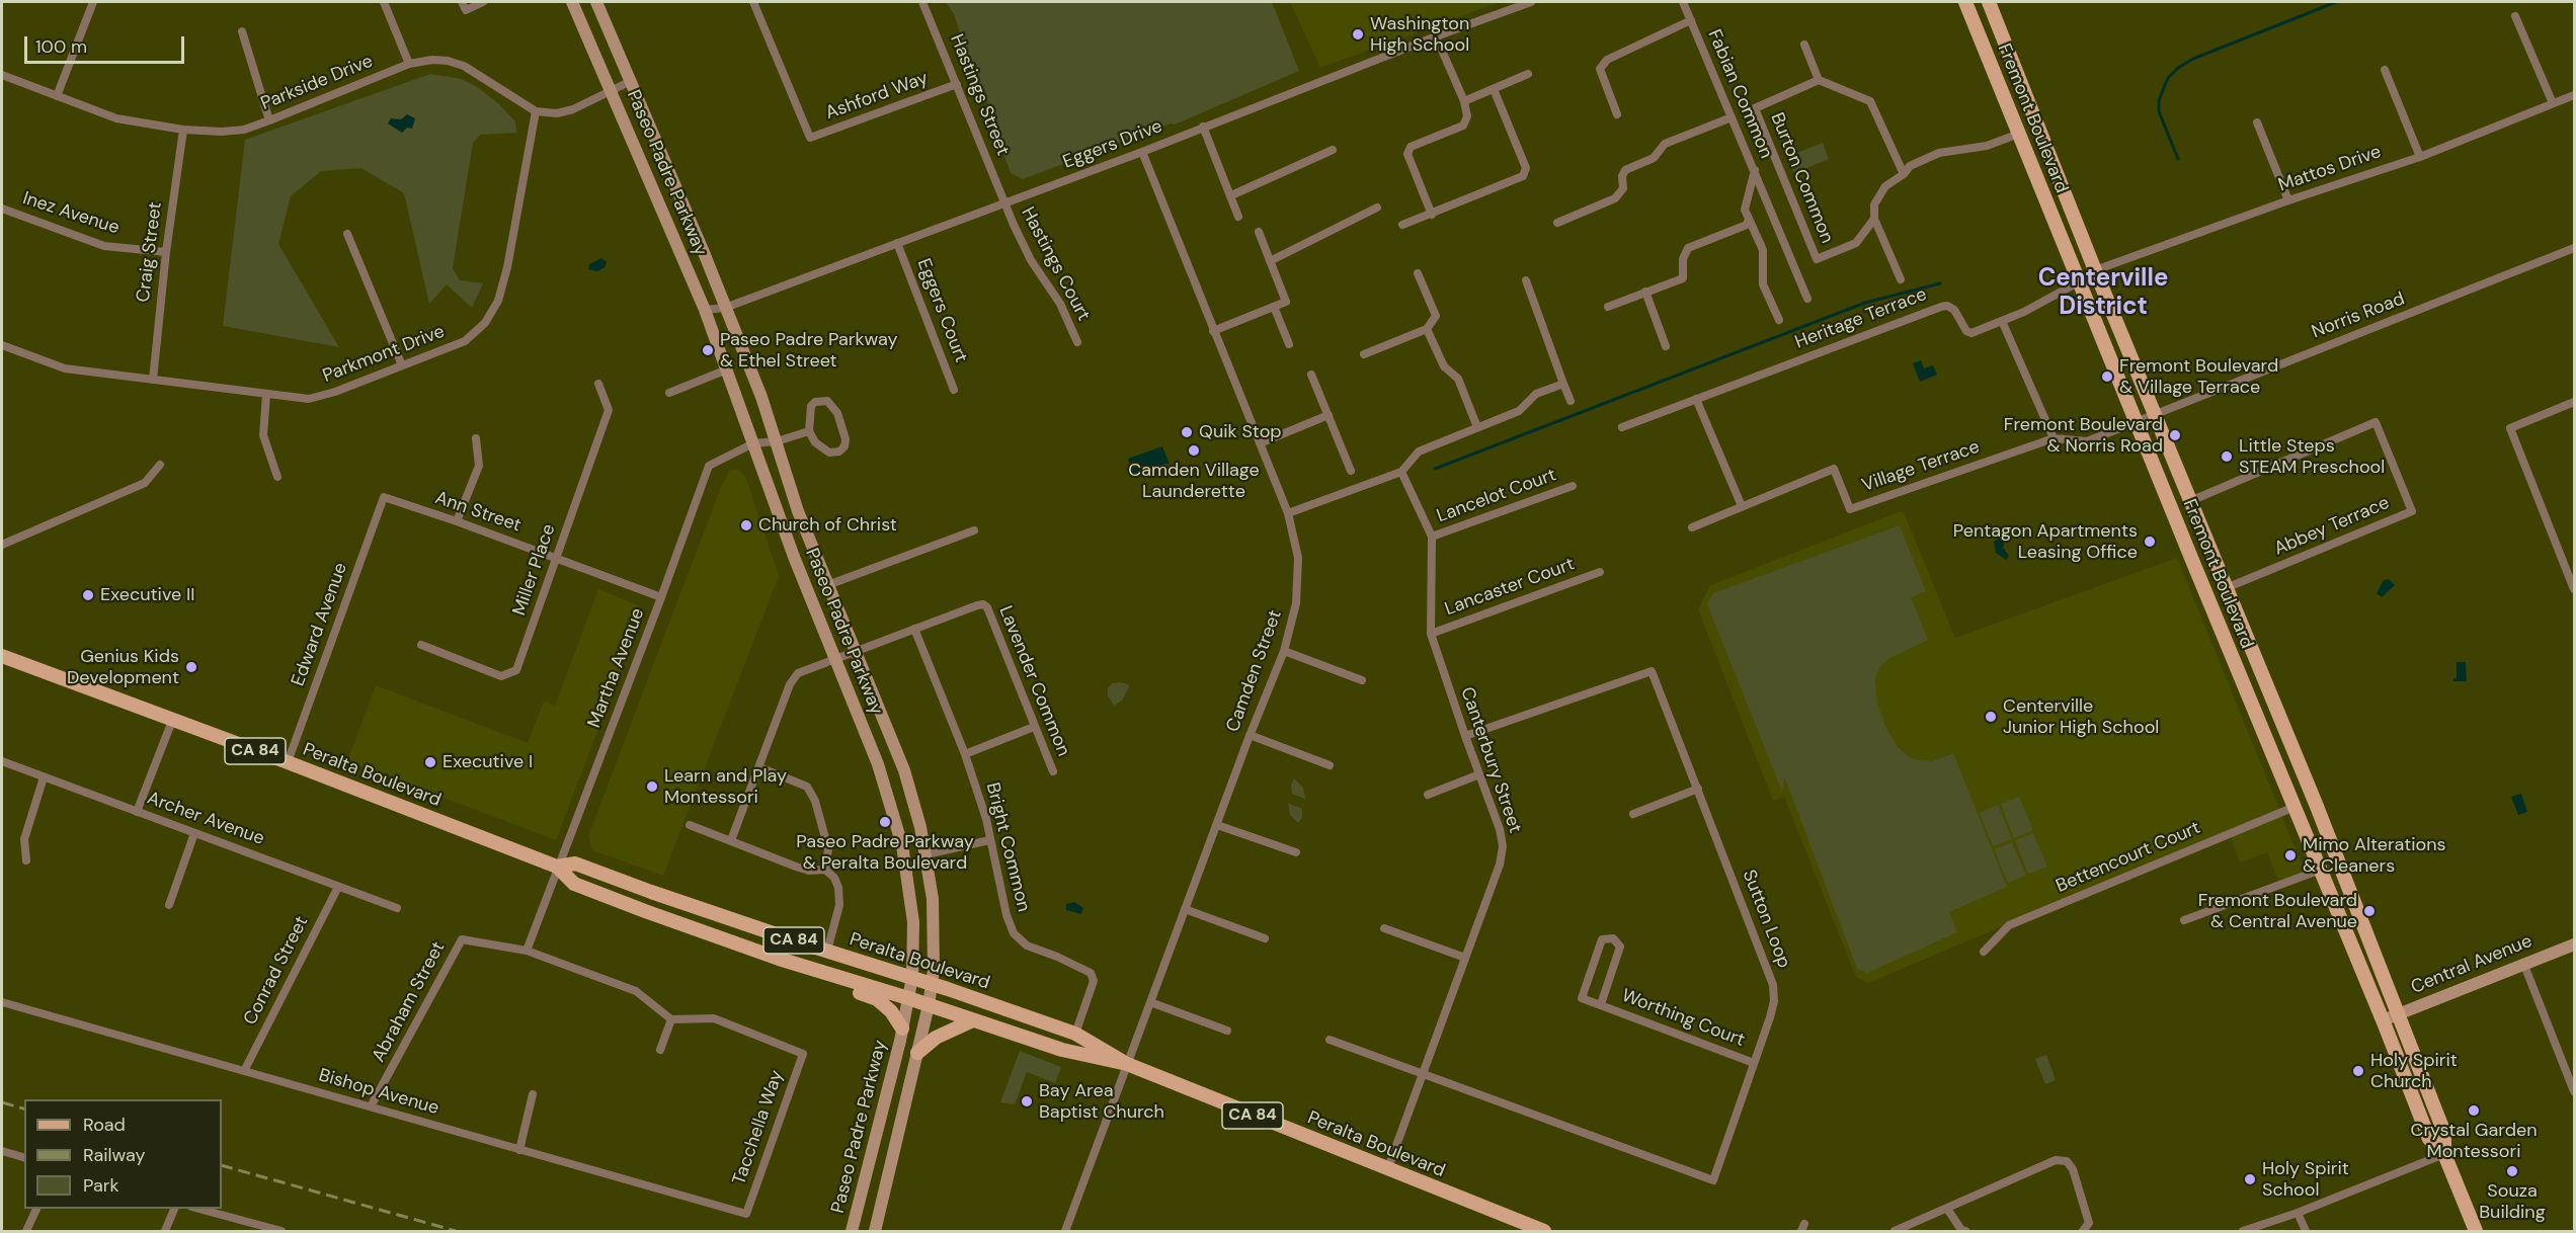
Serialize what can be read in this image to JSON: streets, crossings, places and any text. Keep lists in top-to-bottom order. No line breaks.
{"streets":{"main road":["Fremont Boulevard","Paseo Padre Parkway","CA 84","Peralta Boulevard","Central Avenue"],"street":["Parkside Drive","Fabian Common","Hastings Street","Ashford Way","Eggers Drive","Mattos Drive","Burton Common","Inez Avenue","Craig Street","Hastings Court","Eggers Court","Norris Road","Heritage Terrace","Parkmont Drive","Village Terrace","Lancelot Court","Ann Street","Abbey Terrace","Miller Place","Lancaster Court","Edward Avenue","Martha Avenue","Camden Street","Lavender Common","Canterbury Street","Archer Avenue","Bright Common","Bettencourt Court","Sutton Loop","Conrad Street","Abraham Street","Worthing Court","Bishop Avenue","Tacchella Way"]},"crossings":[["Parkside Drive","Craig Street"],["Parkside Drive","Parkmont Drive"],["Hastings Street","Ashford Way"],["Hastings Street","Eggers Drive"],["Hastings Street","Hastings Court"],["Fremont Boulevard","Mattos Drive"],["Fremont Boulevard","Burton Common"],["Fremont Boulevard","Norris Road"],["Fremont Boulevard","Heritage Terrace"],["Fremont Boulevard","Village Terrace"],["Fremont Boulevard","Abbey Terrace"],["Fremont Boulevard","Bettencourt Court"],["Fremont Boulevard","Central Avenue"],["Eggers Drive","Paseo Padre Parkway"],["Eggers Drive","Hastings Court"],["Eggers Drive","Eggers Court"],["Eggers Drive","Camden Street"],["Mattos Drive","Heritage Terrace"],["Paseo Padre Parkway","Martha Avenue"],["Paseo Padre Parkway","Peralta Boulevard"],["Inez Avenue","Craig Street"],["Craig Street","Parkmont Drive"],["Norris Road","Village Terrace"],["Lancelot Court","Canterbury Street"],["Ann Street","Miller Place"],["Ann Street","Edward Avenue"],["Ann Street","Martha Avenue"],["Lancaster Court","Canterbury Street"],["Edward Avenue","Peralta Boulevard"],["Martha Avenue","Peralta Boulevard"],["Martha Avenue","Abraham Street"],["Camden Street","Peralta Boulevard"],["Lavender Common","Bright Common"],["Canterbury Street","Peralta Boulevard"],["Canterbury Street","Sutton Loop"],["Peralta Boulevard","Bright Common"],["Archer Avenue","Conrad Street"],["Sutton Loop","Worthing Court"],["Conrad Street","Bishop Avenue"],["Abraham Street","Bishop Avenue"],["Bishop Avenue","Tacchella Way"]],"districts":["Centerville District"],"places":["Washington High School","Paseo Padre Parkway & Ethel Street","Fremont Boulevard & Village Terrace","Quik Stop","Fremont Boulevard & Norris Road","Camden Village Launderette","Little Steps STEAM Preschool","Church of Christ","Pentagon Apartments Leasing Office","Executive II","Genius Kids Development","Centerville Junior High School","Executive I","Learn and Play Montessori","Paseo Padre Parkway & Peralta Boulevard","Mimo Alterations & Cleaners","Fremont Boulevard & Central Avenue","Holy Spirit Church","Bay Area Baptist Church","Crystal Garden Montessori","Souza Building","Holy Spirit School"],"legend":["Road","Railway","Park"],"scale_bar":"100 m"}
